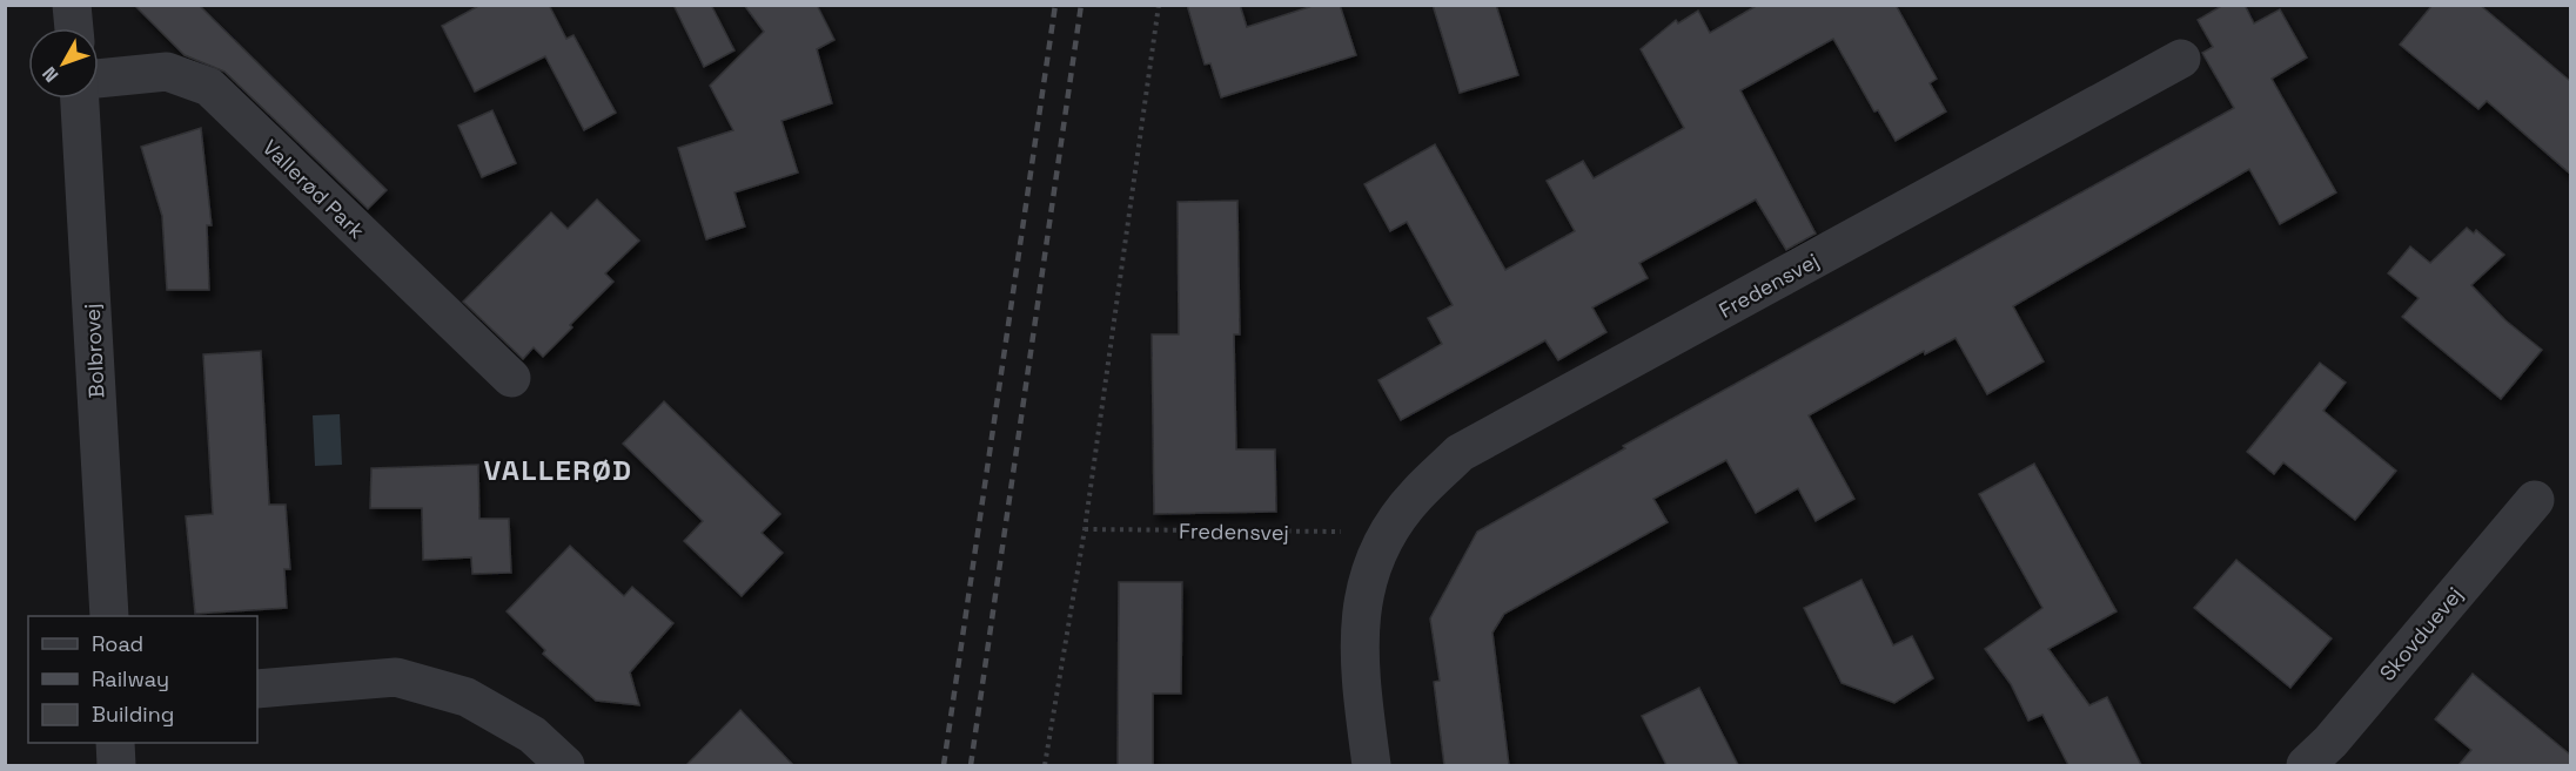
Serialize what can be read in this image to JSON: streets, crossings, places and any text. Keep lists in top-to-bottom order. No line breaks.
{"streets":{"street":["Vallerød Park","Fredensvej","Bolbrovej","Skovduevej"]},"districts":["VALLERØD"],"legend":["Road","Railway","Building"],"north":"bottom left"}
